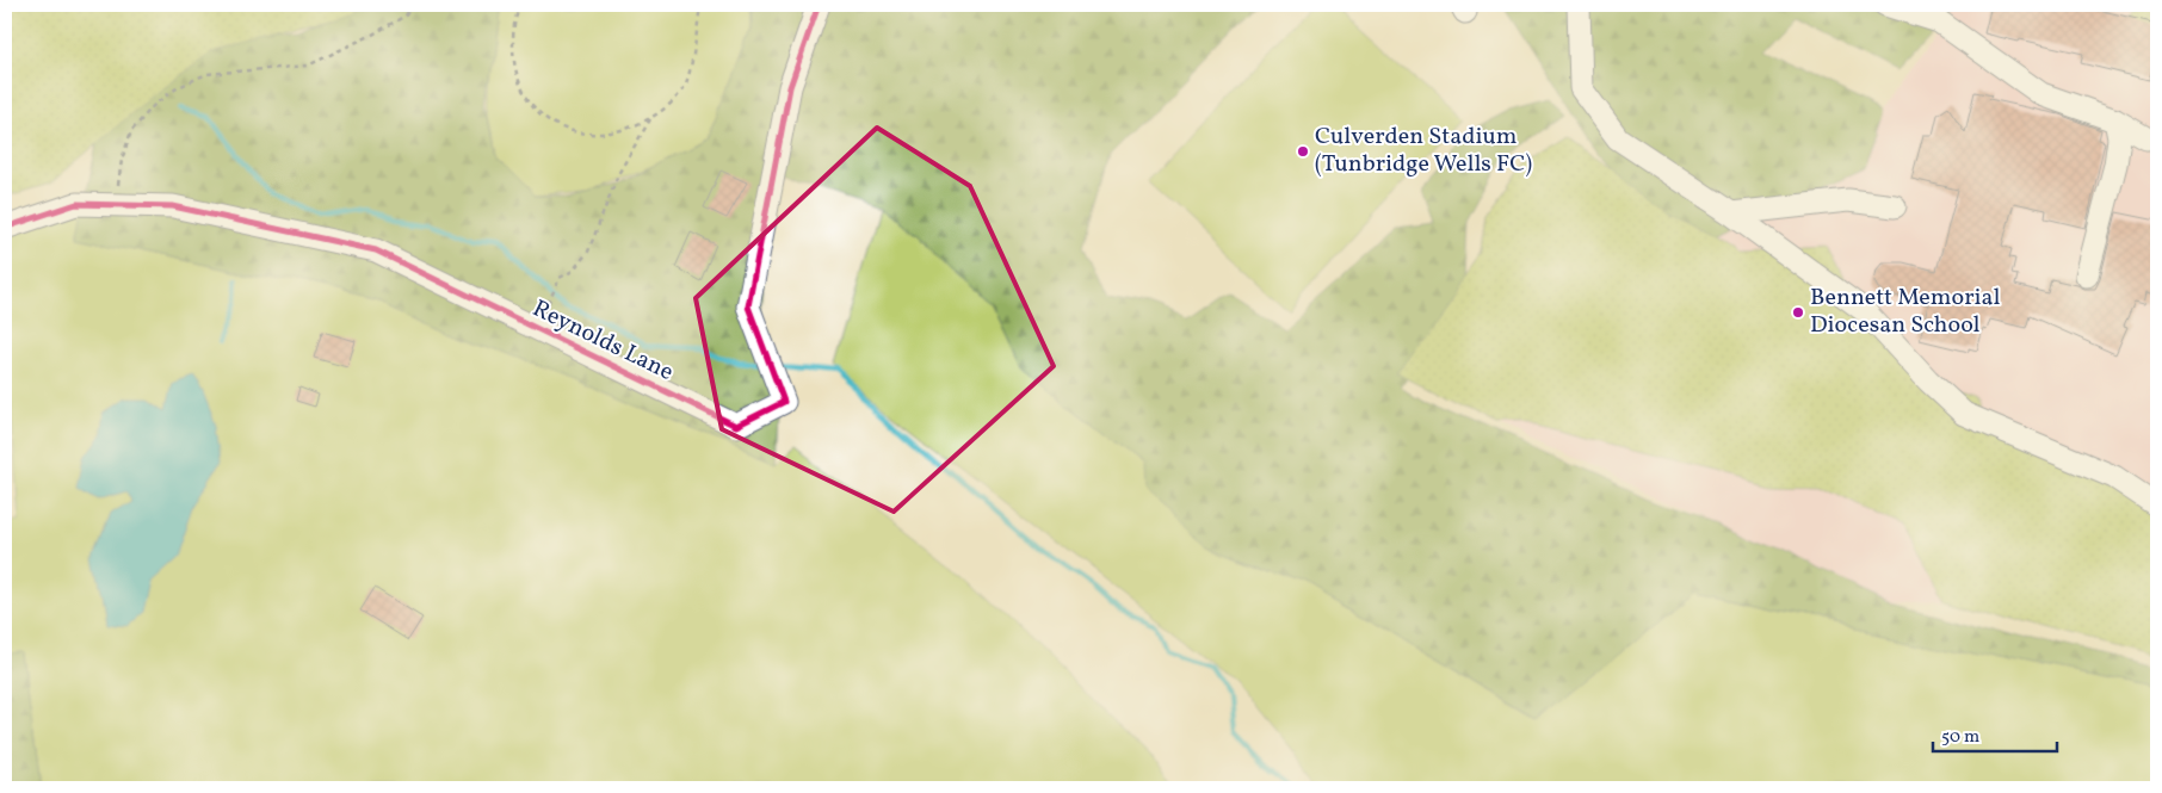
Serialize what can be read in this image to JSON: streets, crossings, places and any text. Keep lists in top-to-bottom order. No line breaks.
{"streets":{"street":["Reynolds Lane"]},"places":["Culverden Stadium (Tunbridge Wells FC)","Bennett Memorial Diocesan School"],"scale_bar":"50 m"}
